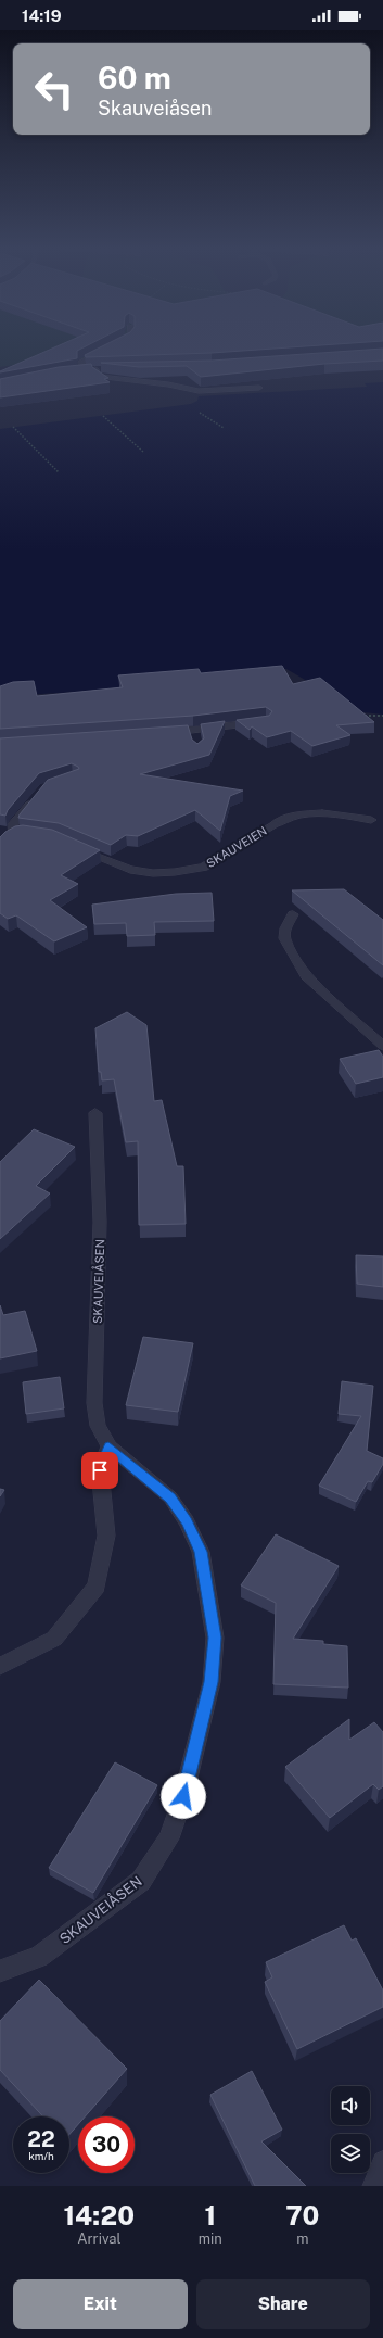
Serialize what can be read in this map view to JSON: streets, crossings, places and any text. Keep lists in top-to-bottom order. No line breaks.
{"streets":{"street":["SKAUVEIEN","SKAUVEIÅSEN"]},"page":{"status":"14:19","turn":["60 m","Skauveiåsen"],"speed":"22 km/h","limit":"30","eta":["14:20","Arrival","1","min","70","m"],"buttons":["Exit","Share"]}}
